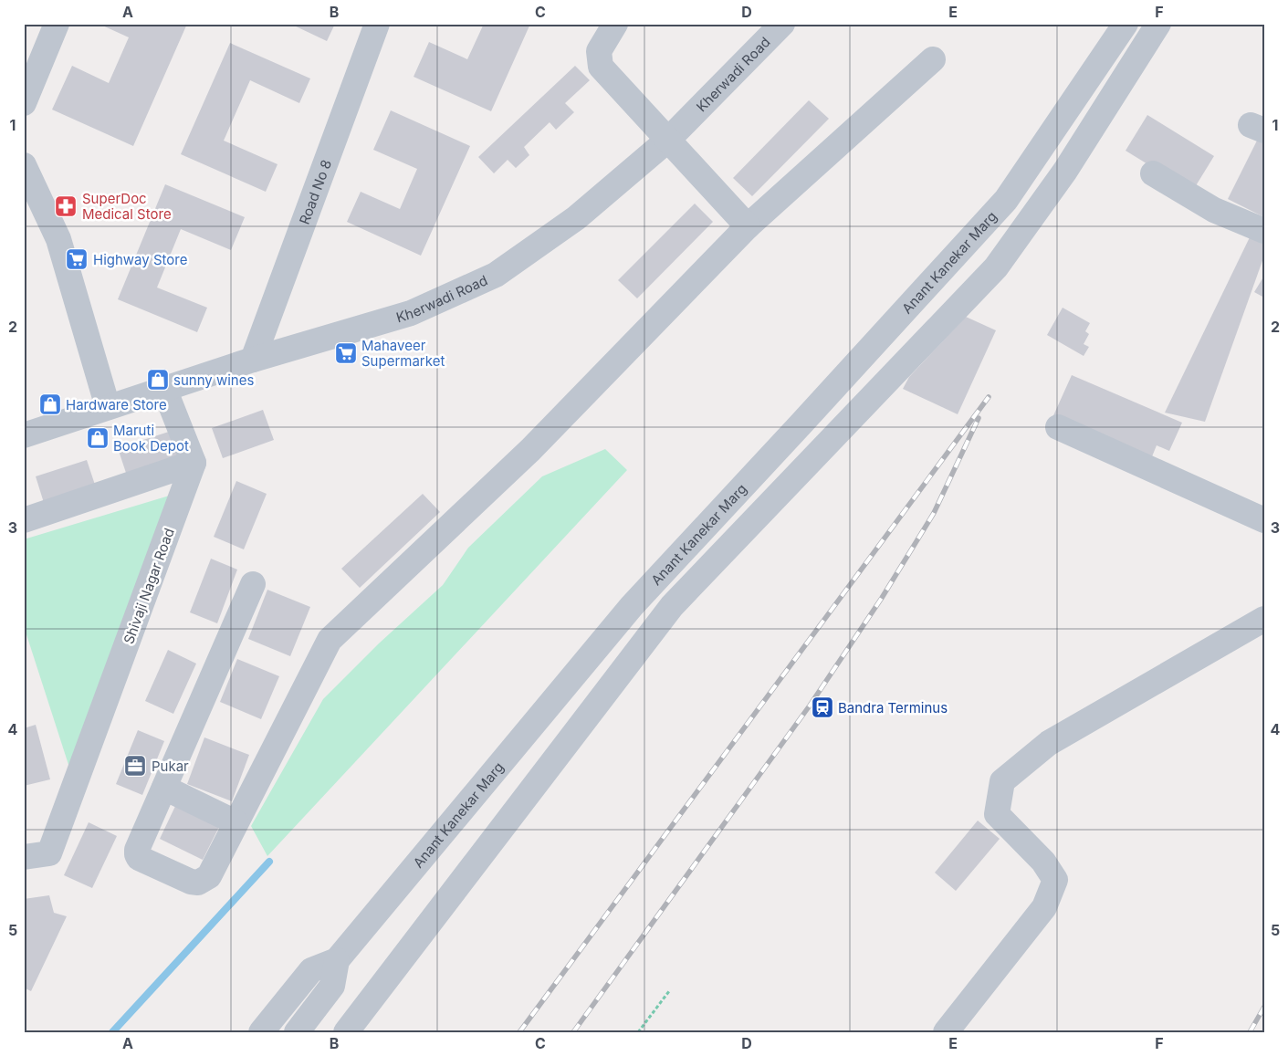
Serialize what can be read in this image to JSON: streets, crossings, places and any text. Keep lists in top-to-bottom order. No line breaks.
{"streets":{"street":["Kherwadi Road","Road No 8","Anant Kanekar Marg","Shivaji Nagar Road"]},"crossings":[["Kherwadi Road","Road No 8"]],"places":{"pharmacy":["SuperDoc Medical Store"],"supermarket":["Highway Store","Mahaveer Supermarket"],"shop":["sunny wines","Hardware Store","Maruti Book Depot"],"station":["Bandra Terminus"],"office":["Pukar"]},"grid":{"columns":["A","B","C","D","E","F"],"rows":["1","2","3","4","5"]}}
